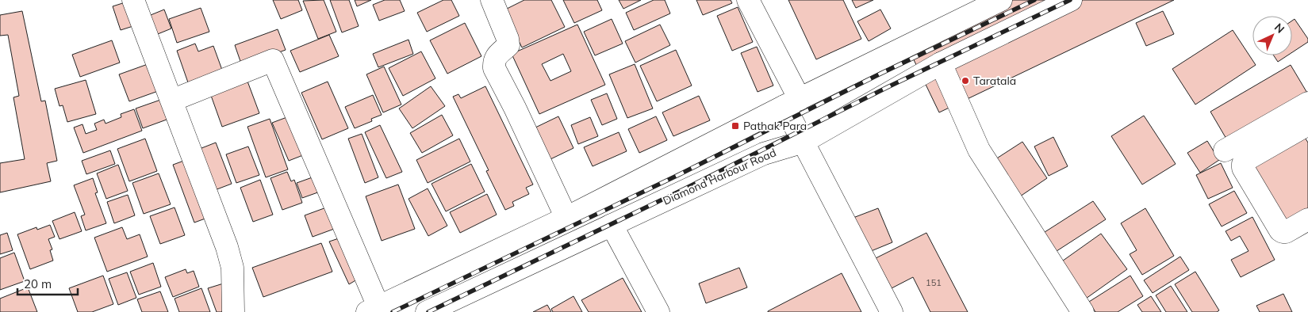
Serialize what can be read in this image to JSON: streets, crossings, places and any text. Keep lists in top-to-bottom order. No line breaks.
{"streets":{"main road":["Diamond Harbour Road"]},"places":{"other":["Taratala"],"transit":["Pathak Para"]},"house_numbers":["151"],"scale_bar":"20 m","north":"top right"}
